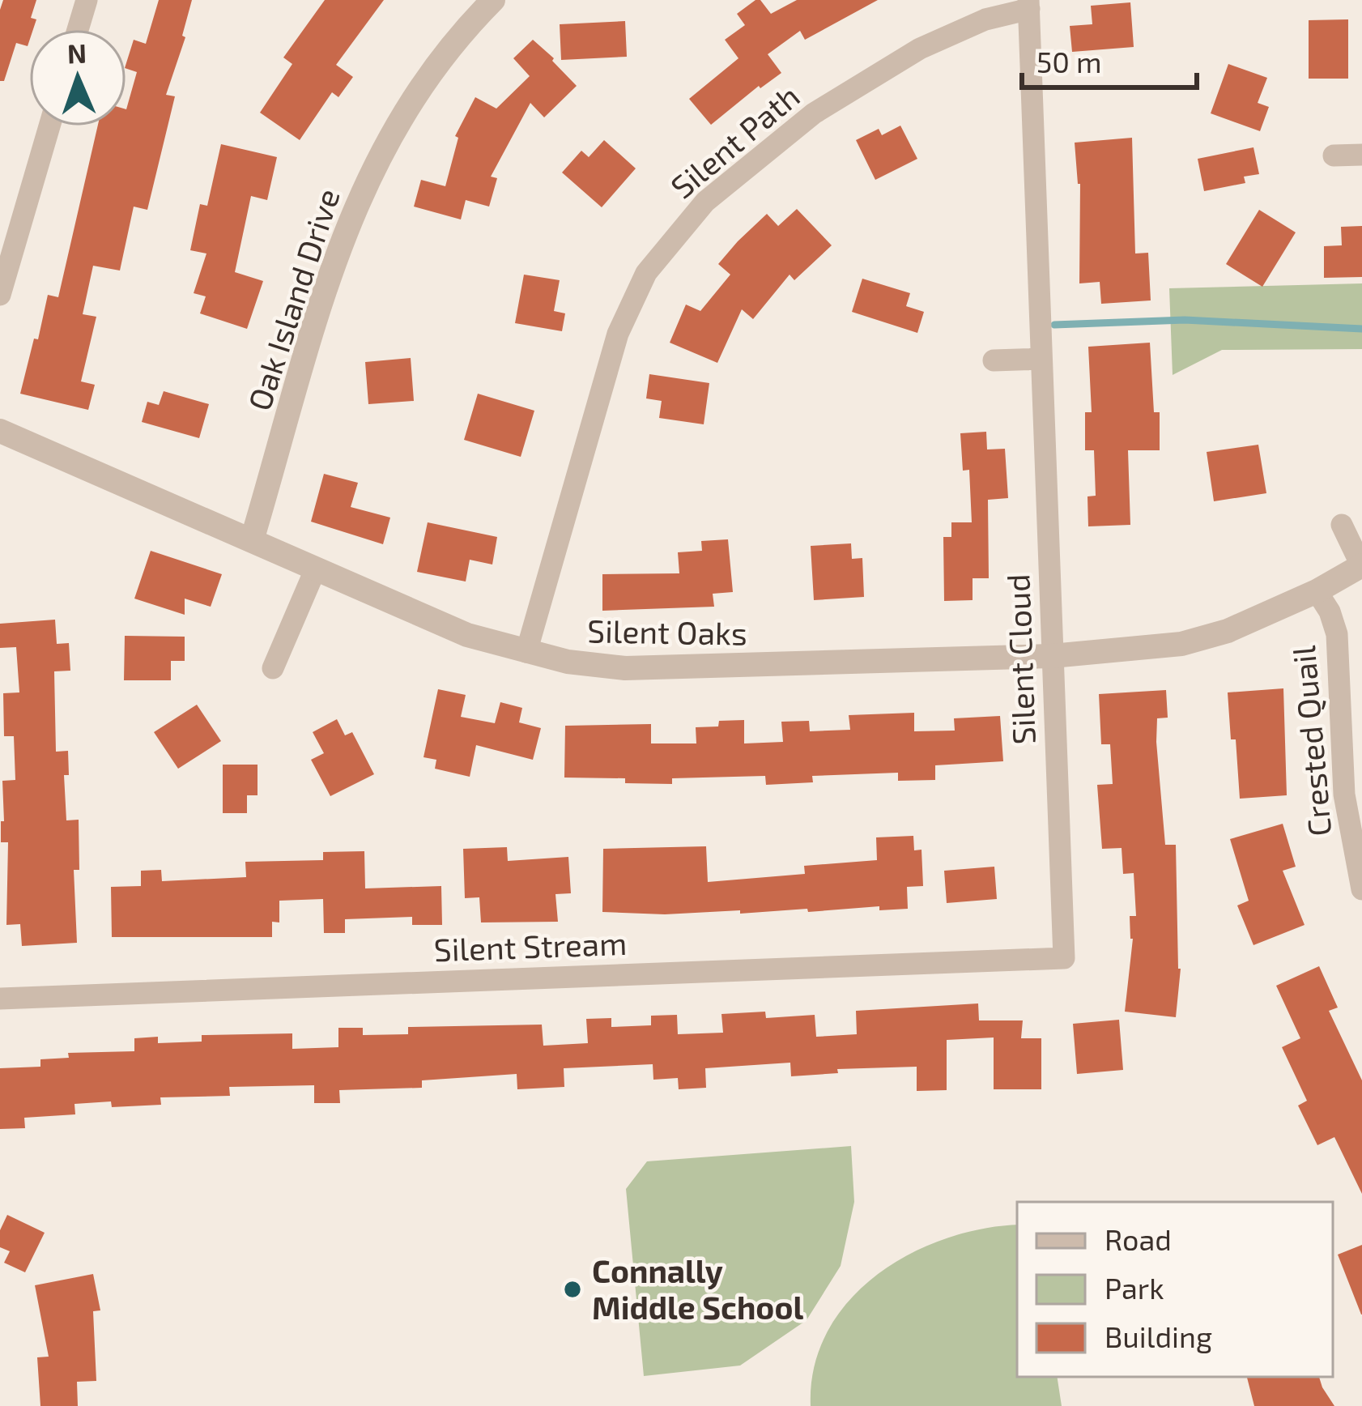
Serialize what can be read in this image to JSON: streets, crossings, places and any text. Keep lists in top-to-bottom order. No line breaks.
{"streets":{"street":["Silent Path","Oak Island Drive","Silent Oaks","Silent Cloud","Crested Quail","Silent Stream"]},"crossings":[["Silent Path","Silent Oaks"],["Silent Path","Silent Cloud"],["Oak Island Drive","Silent Oaks"],["Silent Oaks","Silent Cloud"],["Silent Oaks","Crested Quail"],["Silent Cloud","Silent Stream"]],"places":["Connally Middle School"],"legend":["Road","Park","Building"],"scale_bar":"50 m","north":"top"}
